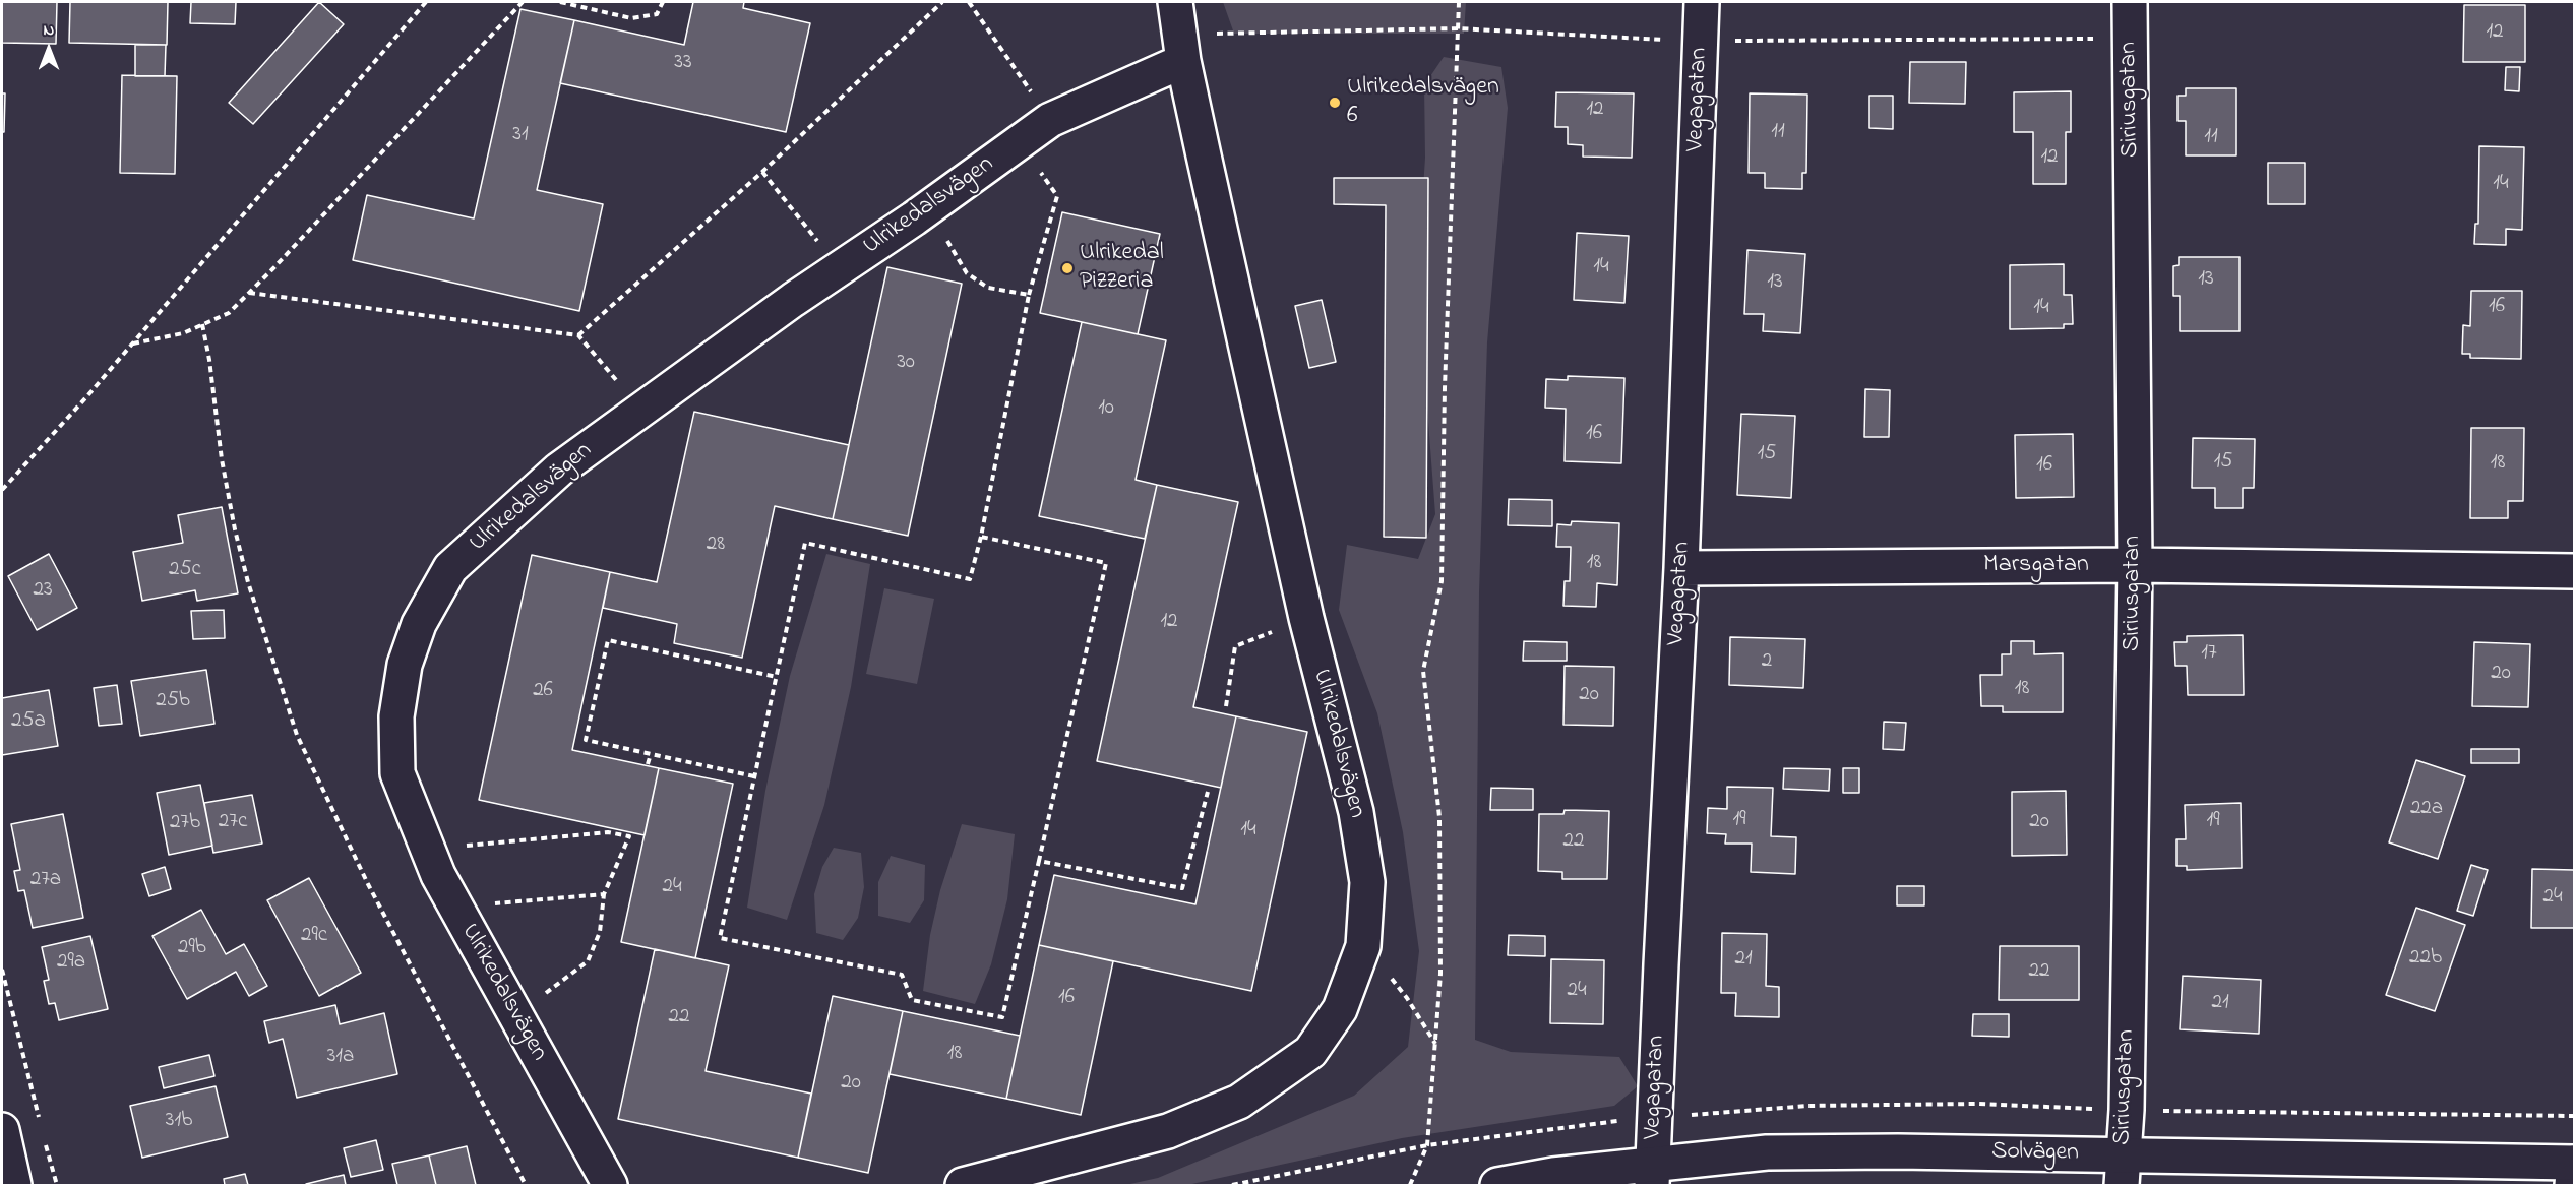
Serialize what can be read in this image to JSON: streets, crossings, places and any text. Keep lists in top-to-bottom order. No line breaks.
{"streets":{"street":["Vegagatan","Siriusgatan","Ulrikedalsvägen","Marsgatan","Solvägen"]},"crossings":[["Vegagatan","Marsgatan"],["Vegagatan","Solvägen"],["Siriusgatan","Marsgatan"],["Siriusgatan","Solvägen"]],"places":["Ulrikedalsvägen 6","Ulrikedal Pizzeria"],"house_numbers":["12","33","12","11","31","11","12","14","14","13","13","16","14","30","10","16","15","15","18","16","28","18","25c","23","12","17","2","20","18","26","20","25b","25a","22a","19","19","27c","20","27b","14","22","27a","24","24","29c","29b","22b","21","29a","22","24","16","21","22","18","31a","20","31b"],"north":"top"}
